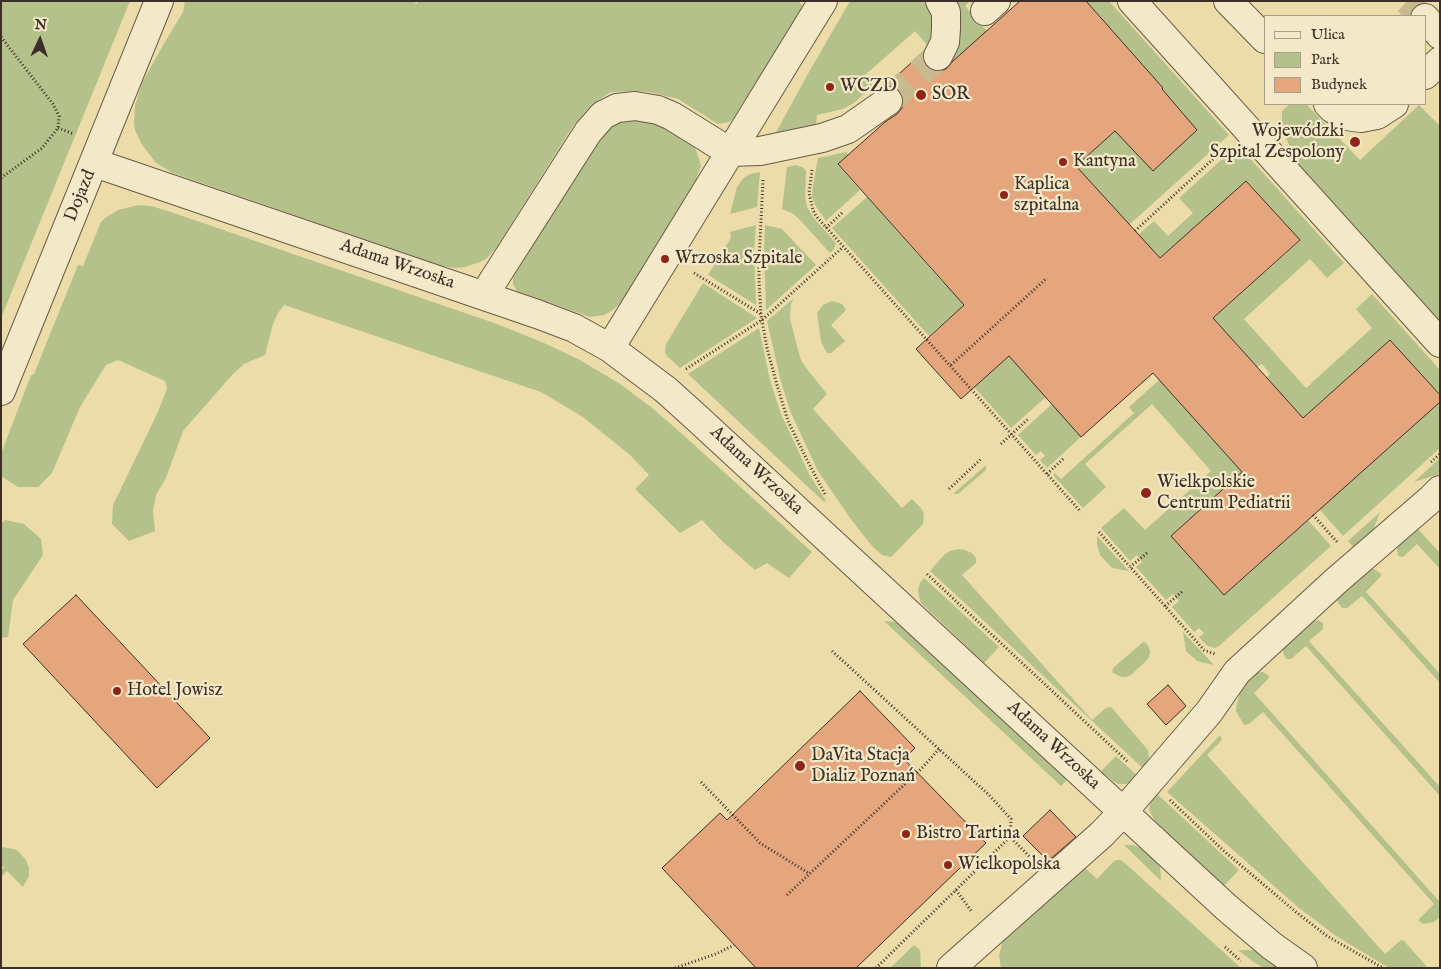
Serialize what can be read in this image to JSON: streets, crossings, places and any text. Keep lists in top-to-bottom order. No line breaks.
{"streets":{"street":["Dojazd","Adama Wrzoska"]},"crossings":[["Dojazd","Adama Wrzoska"]],"places":["WCZD","SOR","Wojewódzki Szpital Zespolony","Kantyna","Kaplica szpitalna","Wrzoska Szpitale","Wielkpolskie Centrum Pediatrii","Hotel Jowisz","DaVita Stacja Dializ Poznań","Bistro Tartina","Wielkopolska"],"legend":["Ulica","Park","Budynek"],"north":"top"}
